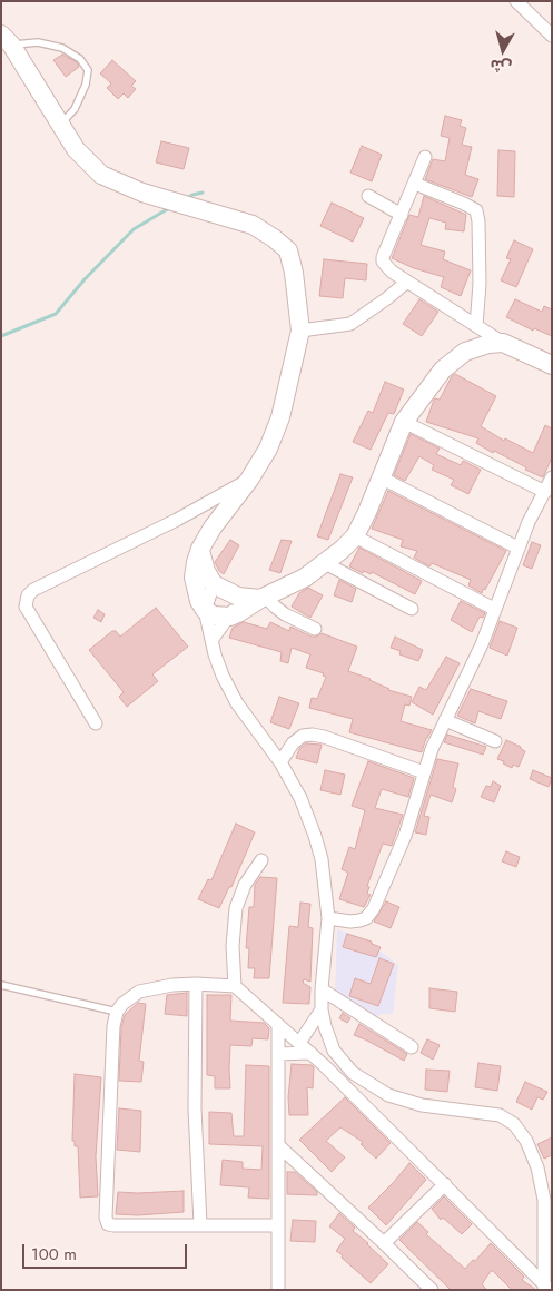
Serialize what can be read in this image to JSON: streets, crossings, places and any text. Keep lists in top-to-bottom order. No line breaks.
{"scale_bar":"100 m","north":"bottom"}
